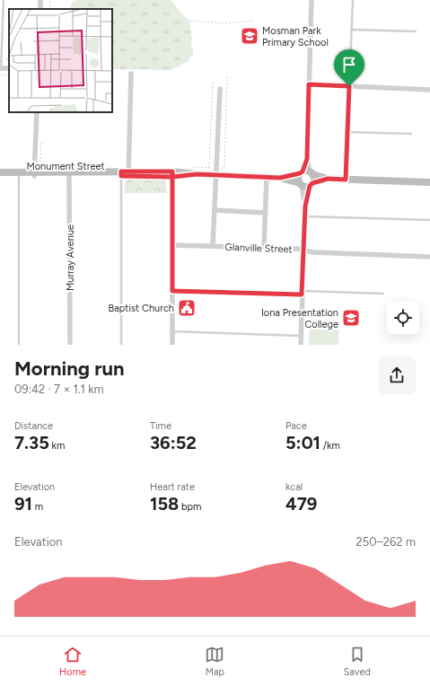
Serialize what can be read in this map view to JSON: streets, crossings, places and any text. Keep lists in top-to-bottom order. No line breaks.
{"streets":{"street":["Monument Street","Glanville Street","Murray Avenue"]},"crossings":[["Monument Street","Murray Avenue"]],"places":{"school or university":["Mosman Park Primary School","Iona Presentation College"],"public building":["Baptist Church"]},"page":{"heading":["Morning run","09:42 · 7 × 1.1 km"],"stats":[["Distance","7.35 km"],["Time","36:52"],["Pace","5:01 /km"],["Elevation","91 m"],["Heart rate","158 bpm"],["kcal","479"]],"chart":["Elevation","250–262 m"],"tabs":["Home","Map","Saved"]}}
